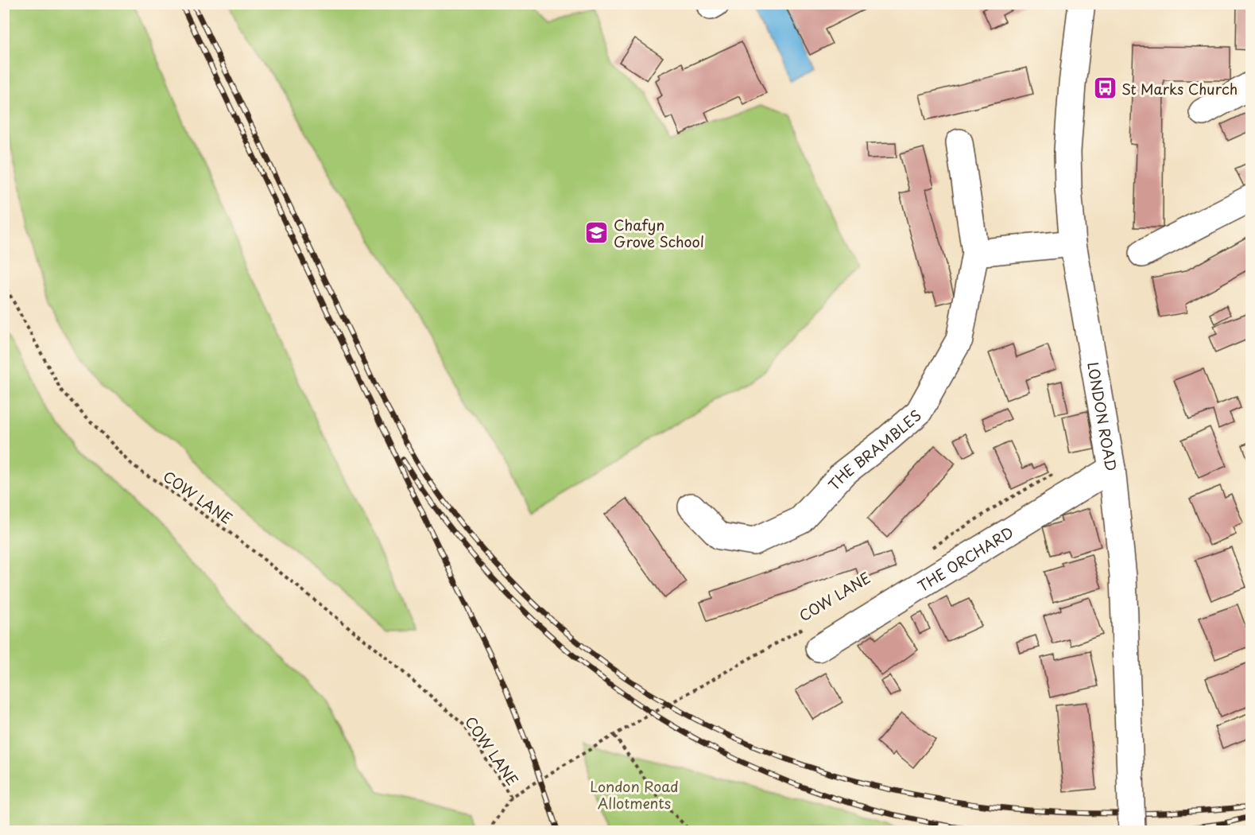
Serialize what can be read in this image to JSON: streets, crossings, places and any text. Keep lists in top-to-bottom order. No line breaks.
{"streets":{"main road":["LONDON ROAD","THE BRAMBLES","THE ORCHARD"],"path":["COW LANE"]},"crossings":[["LONDON ROAD","THE ORCHARD"]],"parks":["London Road Allotments"],"places":{"bus stop":["St Marks Church"],"school or university":["Chafyn Grove School"]}}
